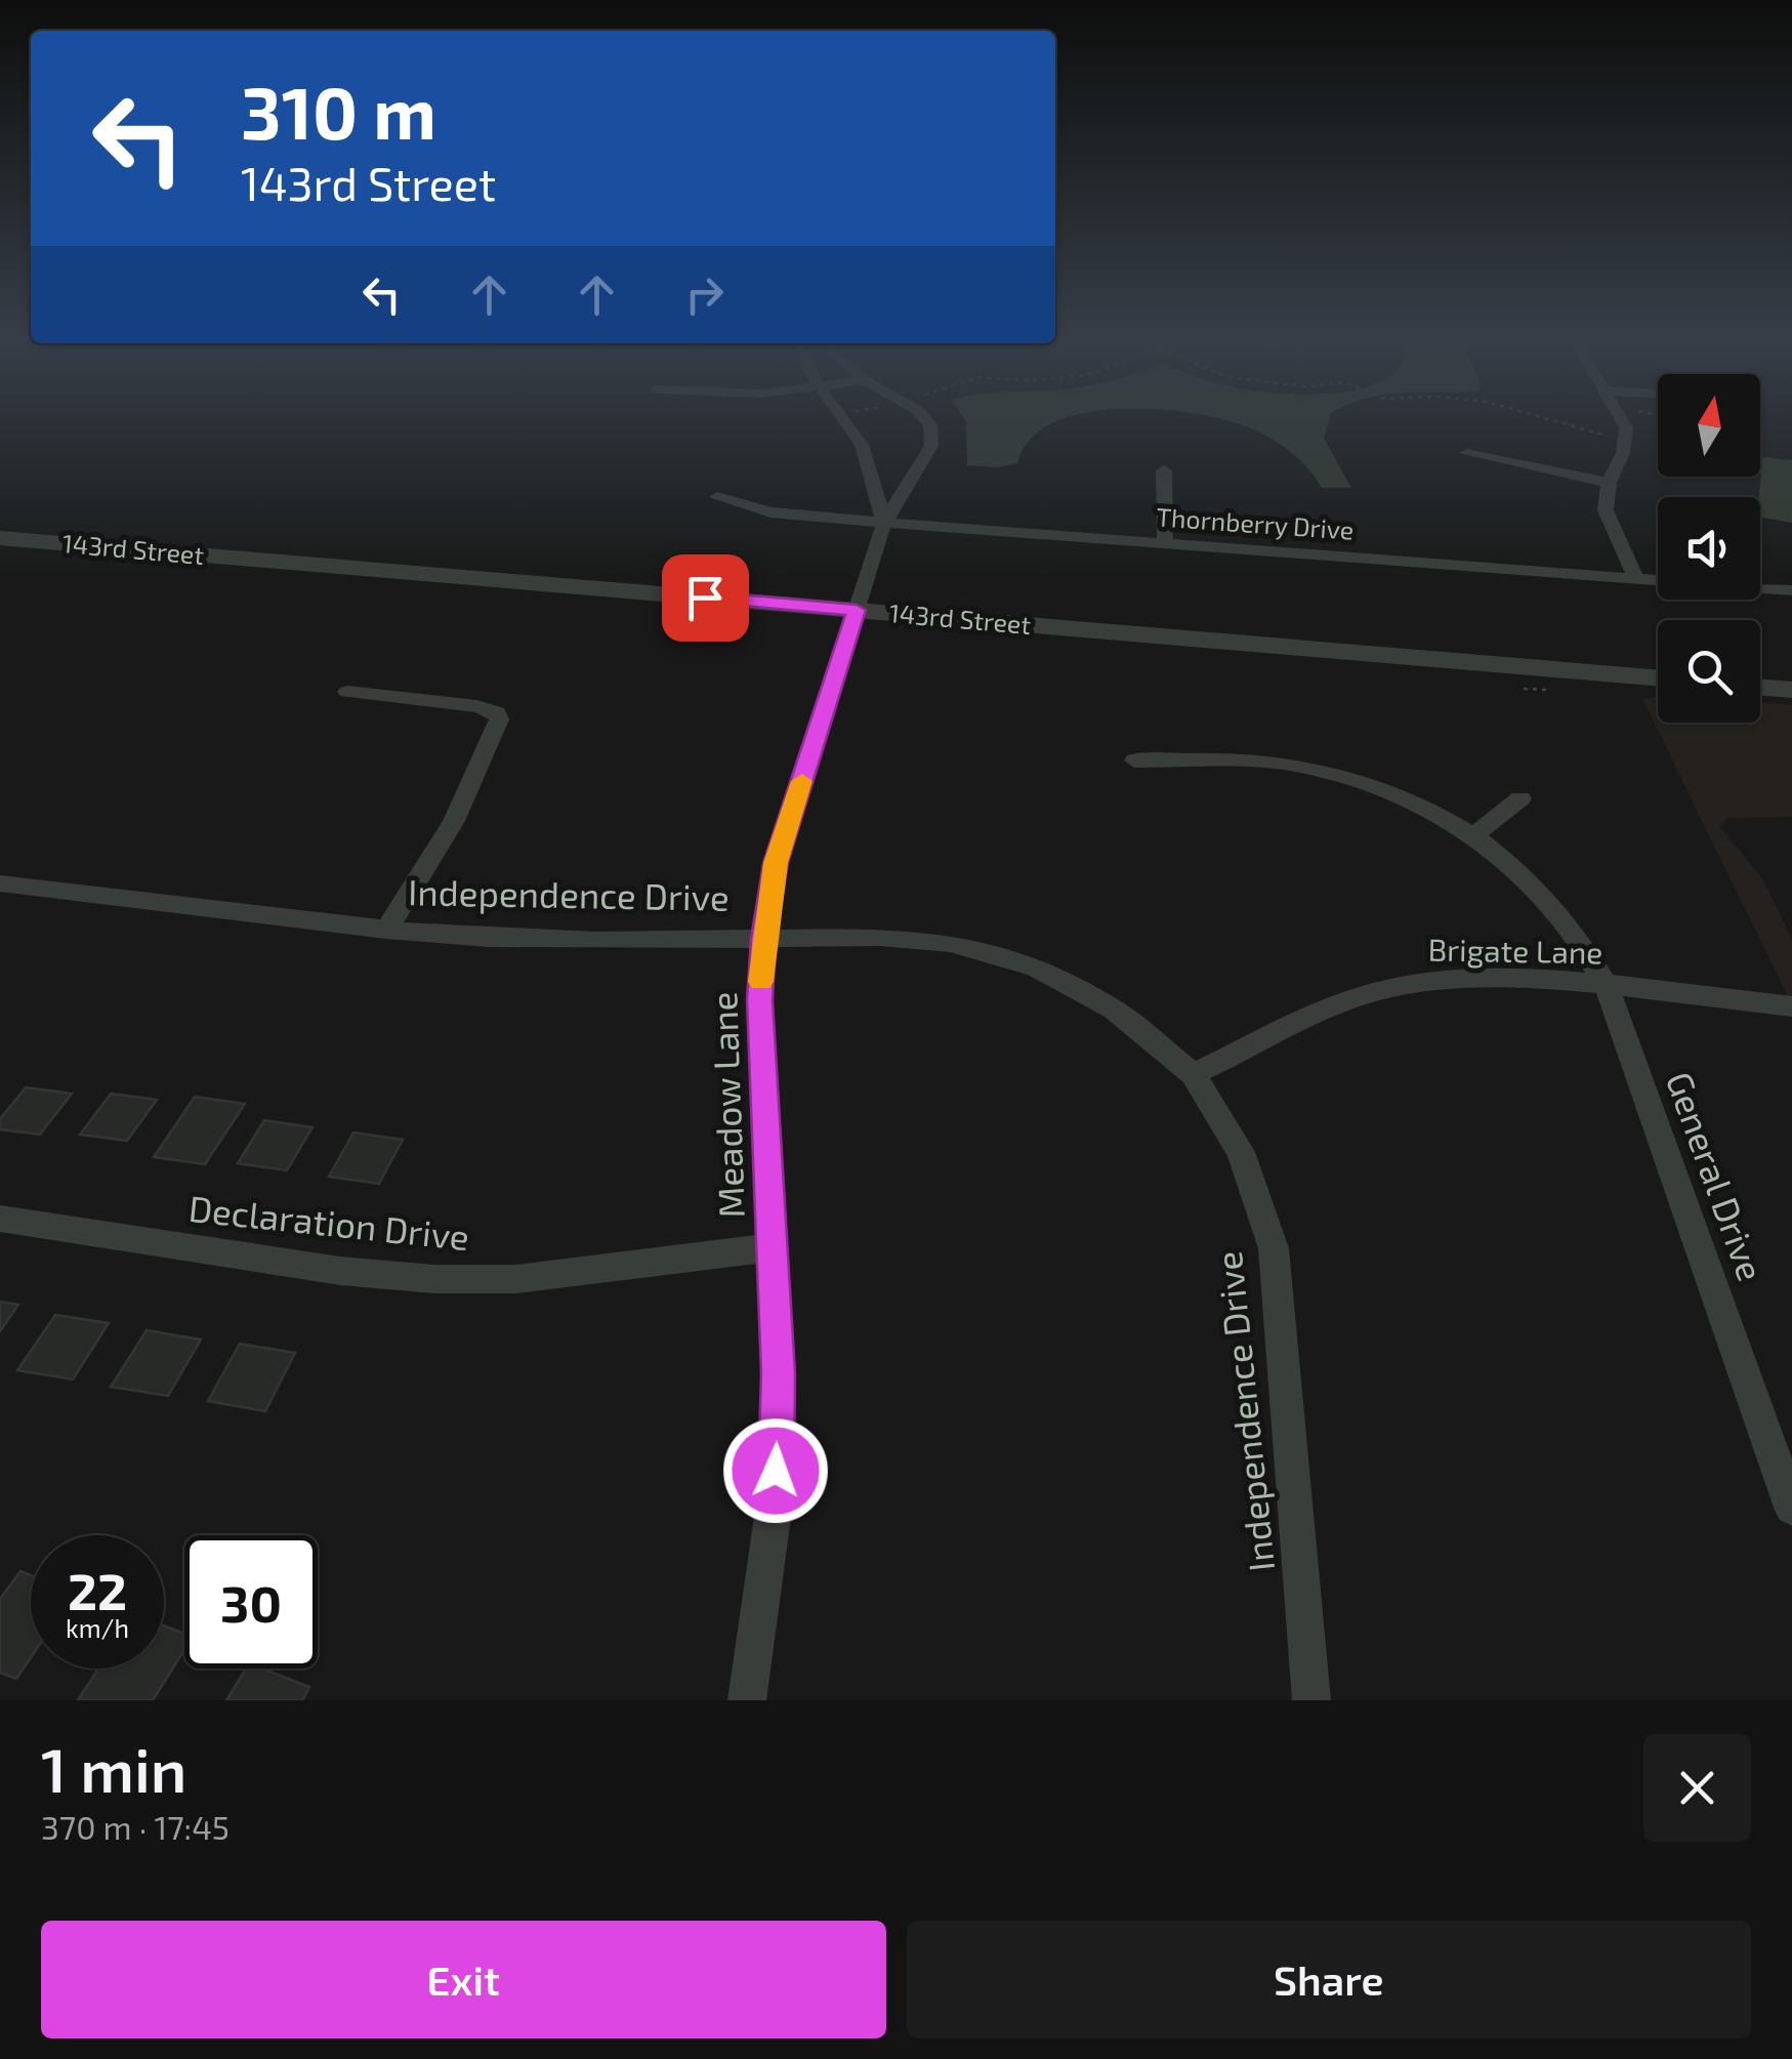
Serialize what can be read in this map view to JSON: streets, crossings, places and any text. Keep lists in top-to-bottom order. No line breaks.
{"streets":{"street":["Thornberry Drive","143rd Street","Independence Drive","Brigate Lane","Meadow Lane","General Drive","Declaration Drive"]},"crossings":[["Thornberry Drive","Meadow Lane"],["143rd Street","Meadow Lane"],["Independence Drive","Brigate Lane"],["Independence Drive","Meadow Lane"],["Brigate Lane","General Drive"],["Meadow Lane","Declaration Drive"]],"north":"top","page":{"turn":["310 m","143rd Street"],"speed":"22 km/h","limit":"30","heading":["1 min","370 m · 17:45"],"buttons":["Exit","Share"]}}
